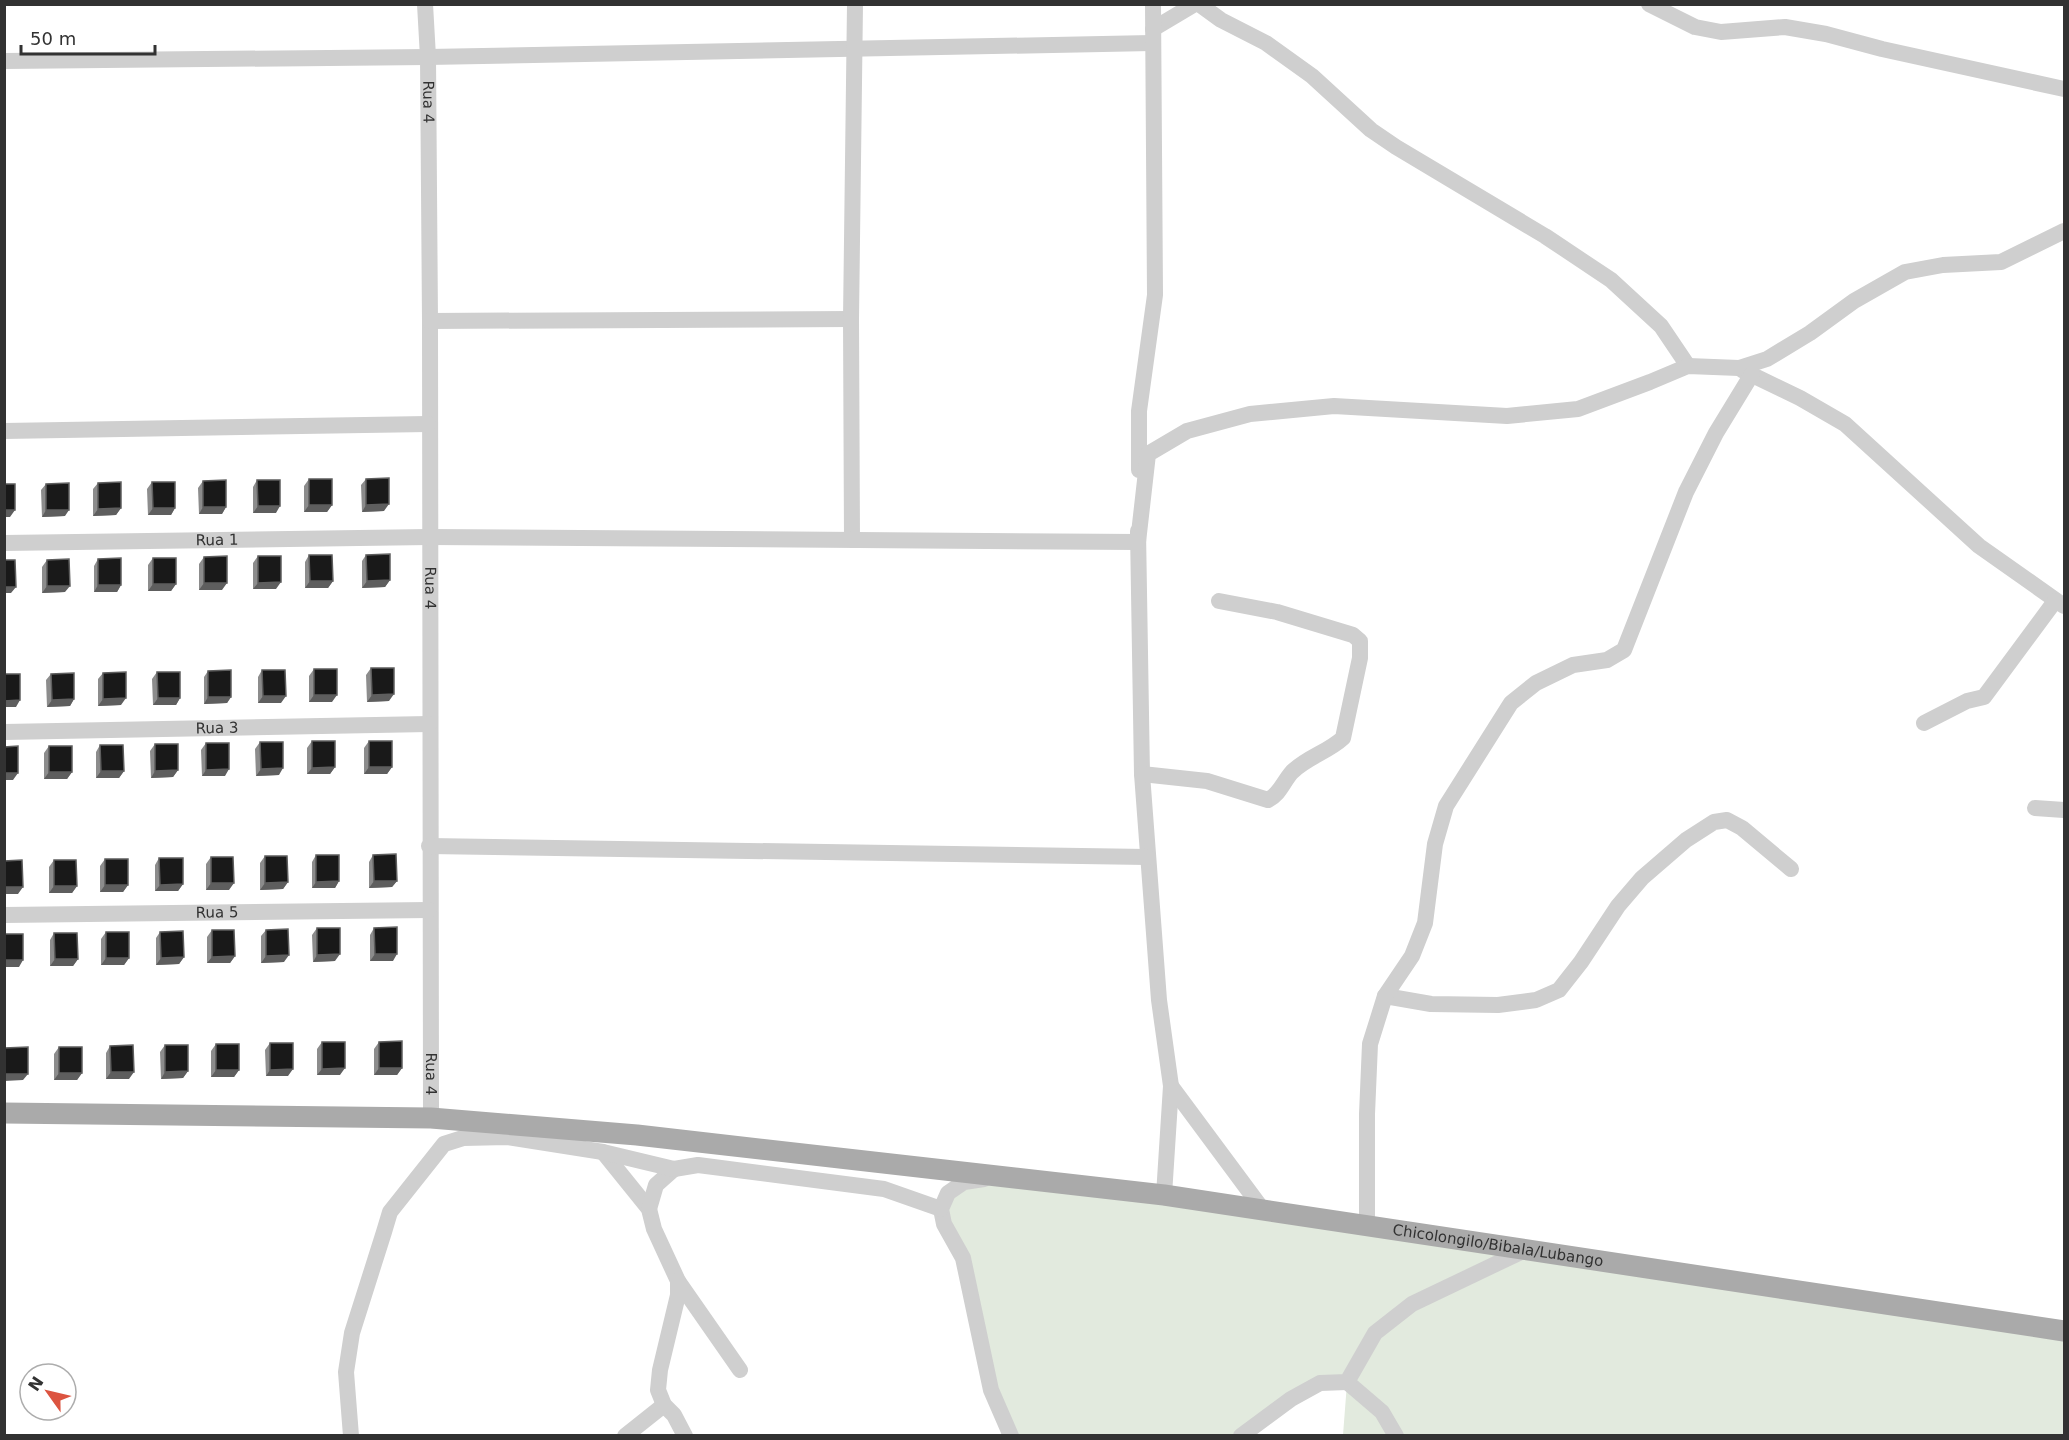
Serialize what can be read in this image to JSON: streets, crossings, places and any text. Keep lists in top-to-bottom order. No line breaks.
{"streets":{"main road":["Chicolongilo/Bibala/Lubango"],"street":["Rua 4","Rua 1","Rua 3","Rua 5"]},"crossings":[["Rua 4","Rua 1"],["Rua 4","Rua 3"],["Rua 4","Rua 5"],["Rua 4","Chicolongilo/Bibala/Lubango"]],"scale_bar":"50 m","north":"top left"}
